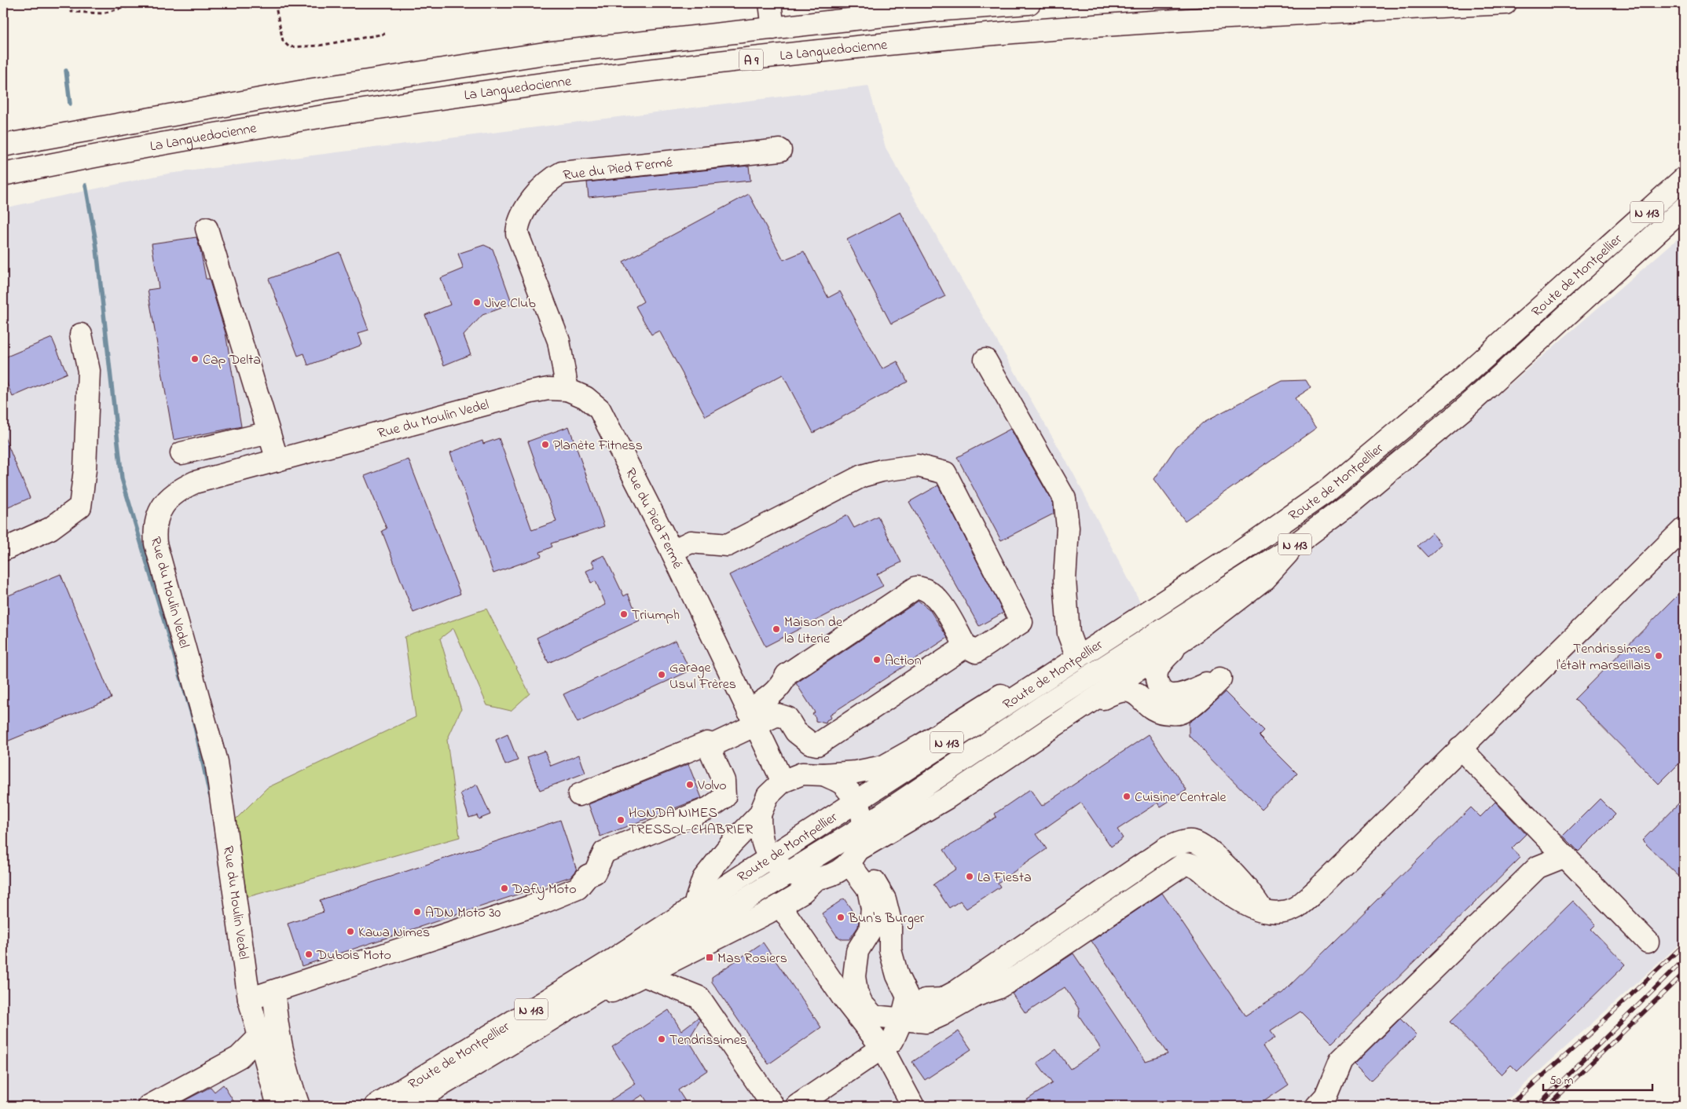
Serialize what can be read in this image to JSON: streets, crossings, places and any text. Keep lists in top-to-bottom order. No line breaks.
{"streets":{"main road":["La Languedocienne","A 9","Rue du Pied Fermé","N 113","Route de Montpellier","Rue du Moulin Vedel"]},"crossings":[["Rue du Pied Fermé","Rue du Moulin Vedel"]],"places":{"other":["Jive Club","Cap Delta","Planète Fitness","Triumph","Maison de la Literie","Tendrissimes l'étalt marseillais","Action","Garage Usul Frères","Volvo","Cuisine Centrale","HONDA NIMES TRESSOL-CHABRIER","La Fiesta","Dafy Moto","ADN Moto 30","Bun's Burger","Kawa Nimes","Dubois Moto","Tendrissimes"],"transit":["Mas Rosiers"]},"scale_bar":"50 m"}
